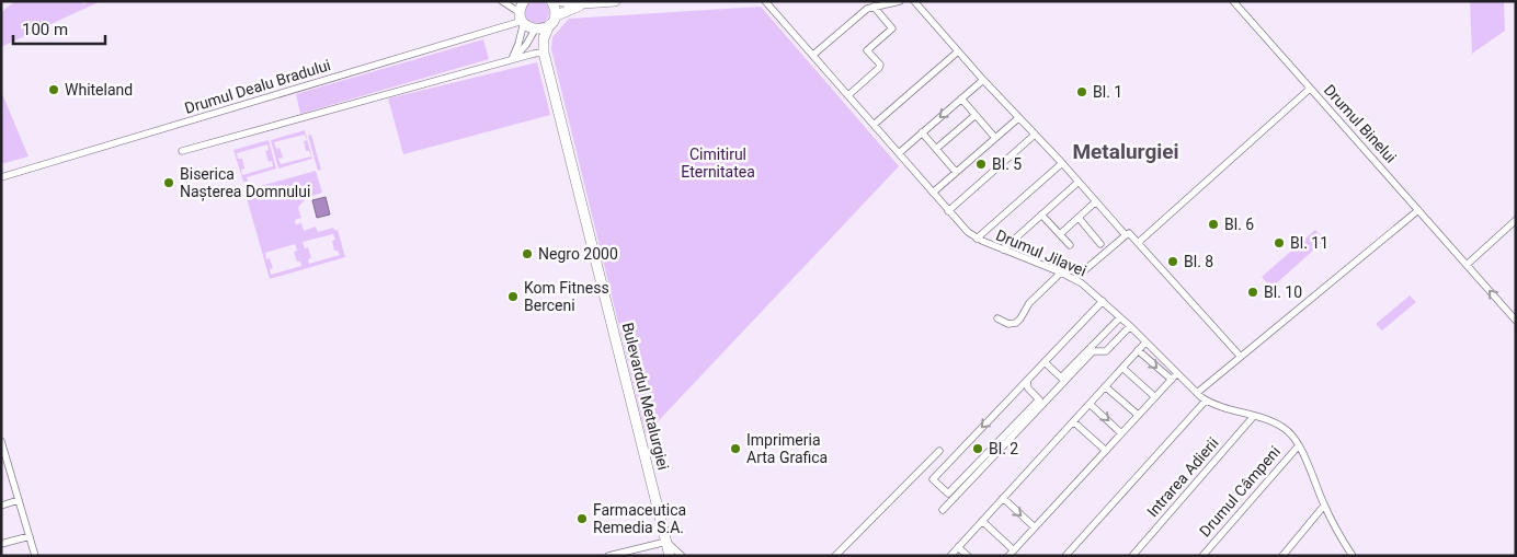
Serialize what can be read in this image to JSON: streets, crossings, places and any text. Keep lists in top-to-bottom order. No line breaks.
{"streets":{"main road":["Bulevardul Metalurgiei"],"street":["Drumul Dealu Bradului","Drumul Binelui","Drumul Jilavei","Intrarea Adierii","Drumul Câmpeni"]},"crossings":[["Drumul Jilavei","Intrarea Adierii"],["Drumul Jilavei","Drumul Câmpeni"]],"districts":["Metalurgiei"],"parks":["Cimitirul Eternitatea"],"places":["Whiteland","Bl. 1","Bl. 5","Biserica Nașterea Domnului","Bl. 6","Bl. 11","Negro 2000","Bl. 8","Bl. 10","Kom Fitness Berceni","Imprimeria Arta Grafica","Bl. 2","Farmaceutica Remedia S.A."],"scale_bar":"100 m"}
